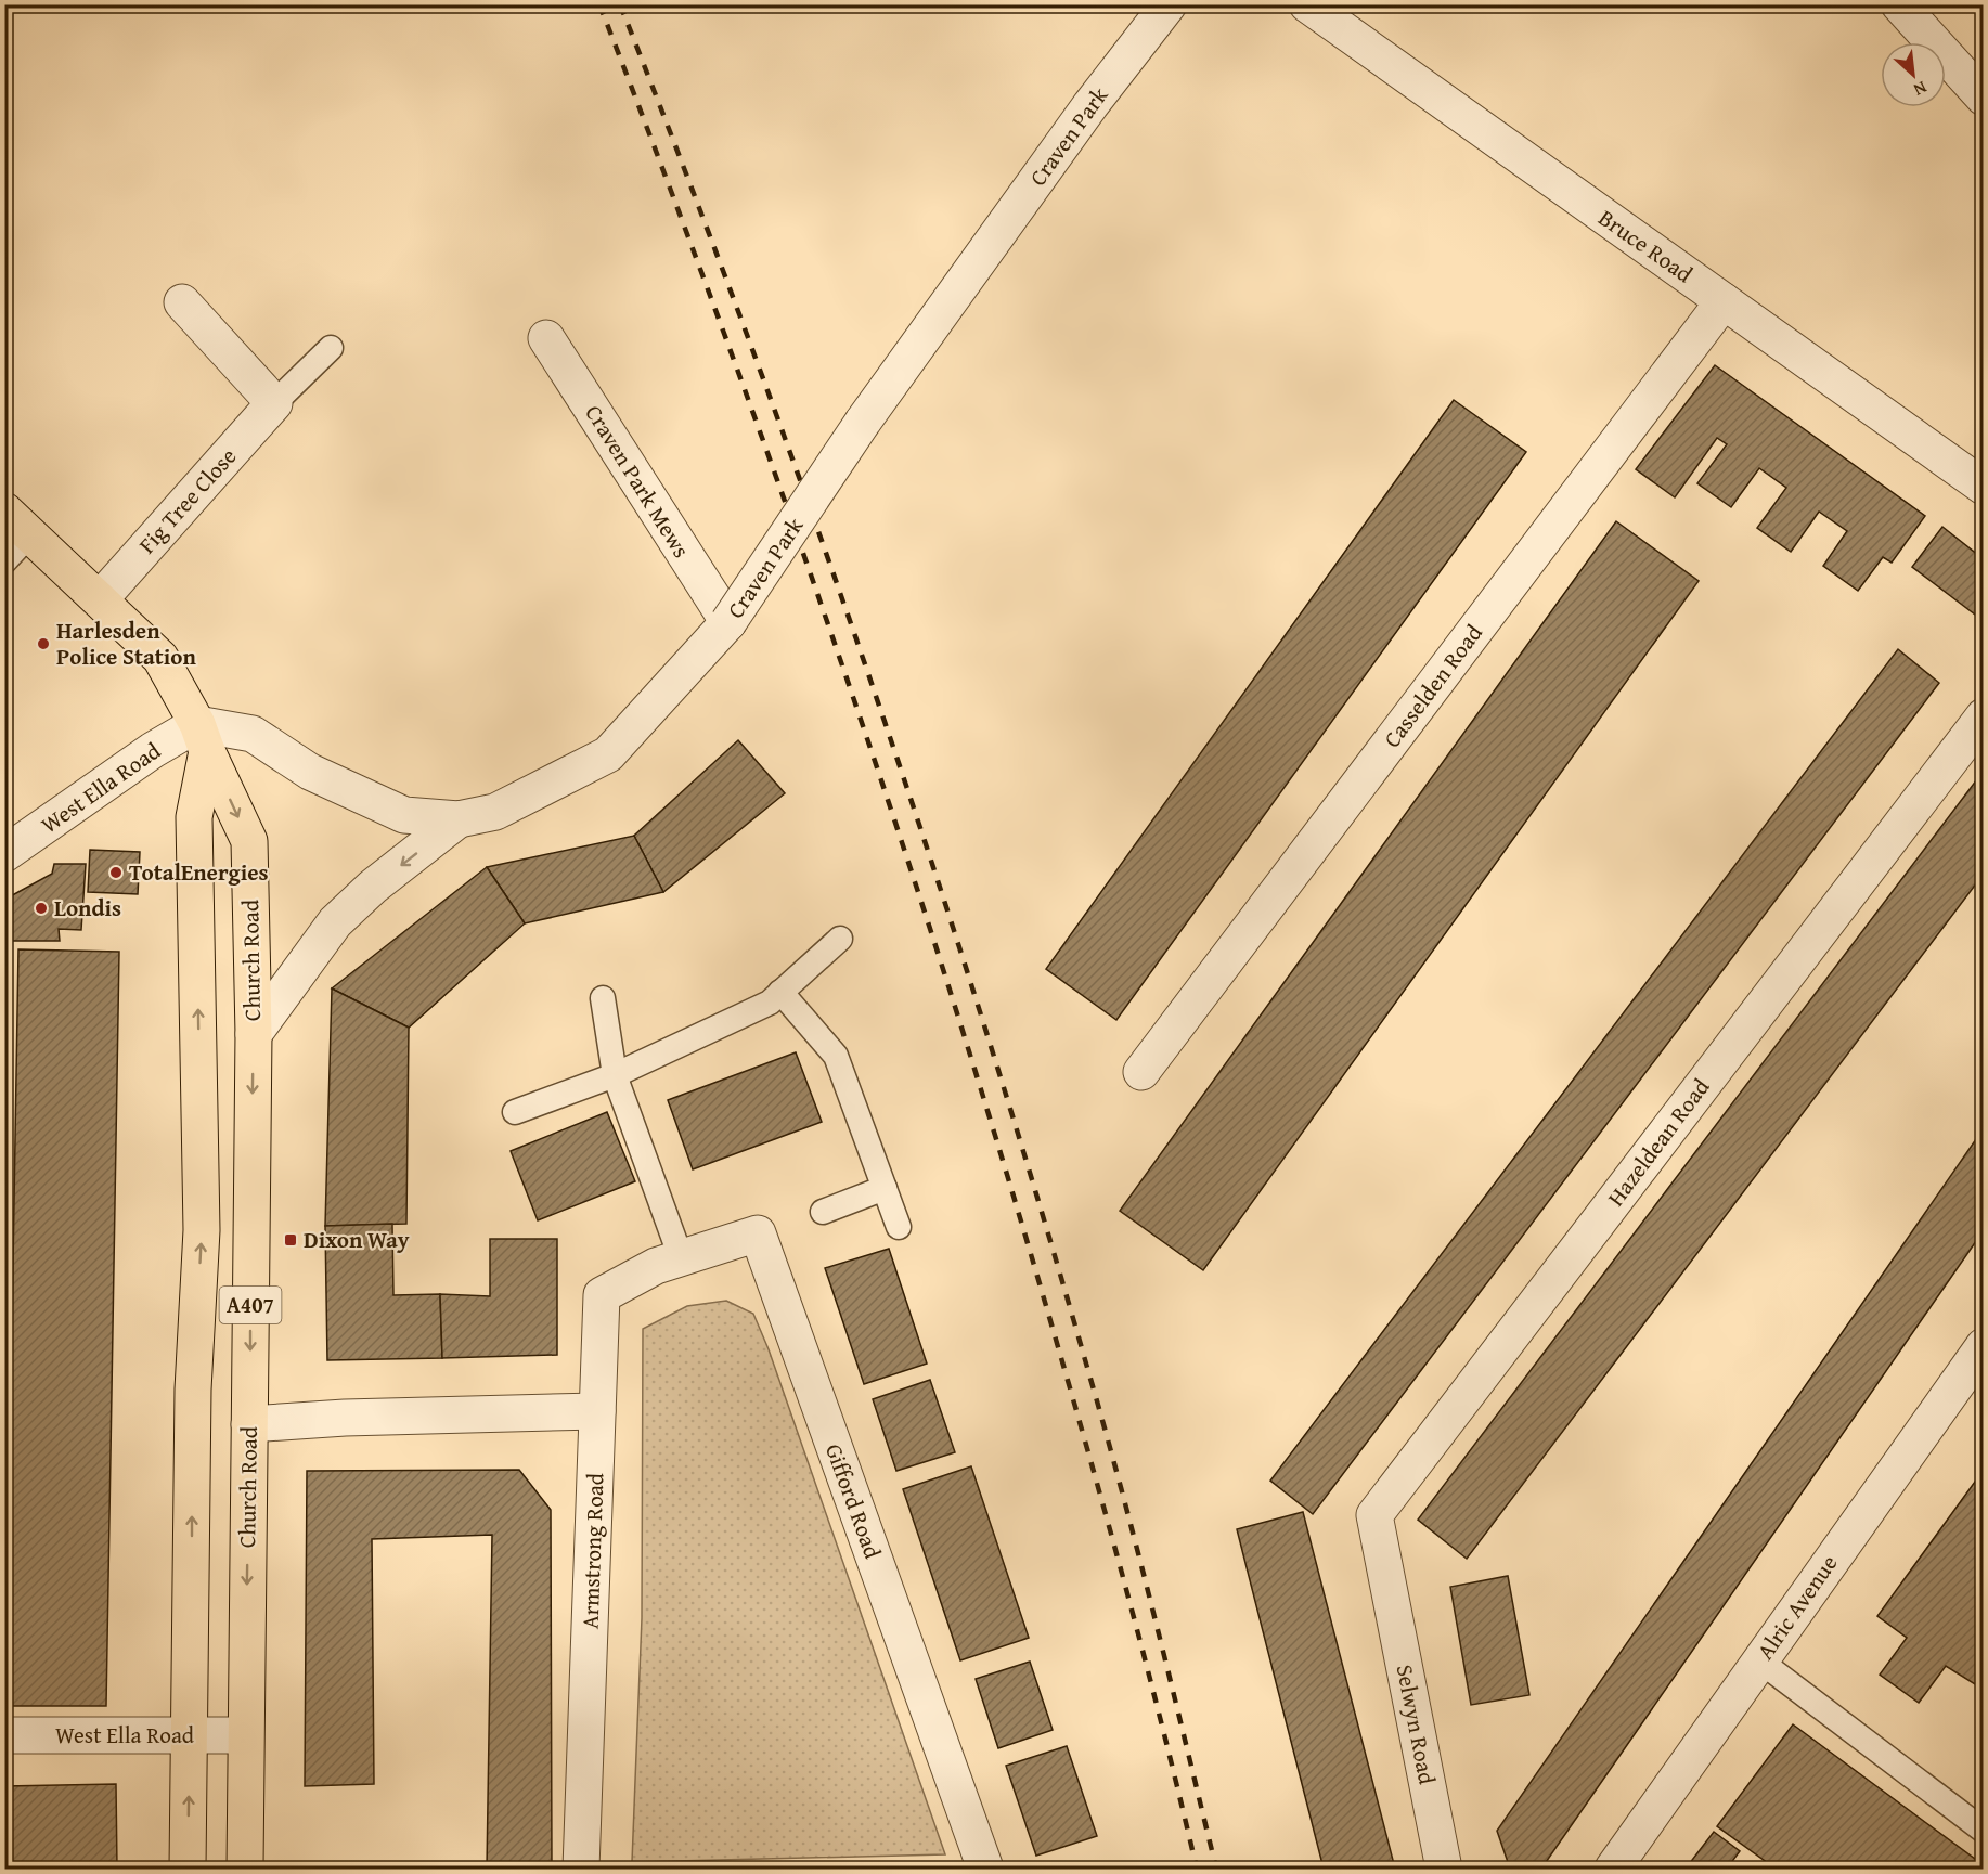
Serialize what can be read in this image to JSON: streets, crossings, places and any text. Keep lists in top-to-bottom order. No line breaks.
{"streets":{"main road":["Church Road","A407"],"street":["Craven Park","Bruce Road","Craven Park Mews","Fig Tree Close","Casselden Road","West Ella Road","Hazeldean Road","Gifford Road","Armstrong Road","Alric Avenue","Selwyn Road"]},"crossings":[["Craven Park","Craven Park Mews"],["Craven Park","West Ella Road"],["Craven Park","Church Road"],["Craven Park","A407"],["Bruce Road","Casselden Road"],["Fig Tree Close","A407"],["West Ella Road","Church Road"],["West Ella Road","A407"],["Church Road","A407"],["Hazeldean Road","Selwyn Road"],["Gifford Road","Armstrong Road"]],"places":{"other":["Harlesden Police Station","TotalEnergies","Londis"],"transit":["Dixon Way"]},"north":"bottom right"}
